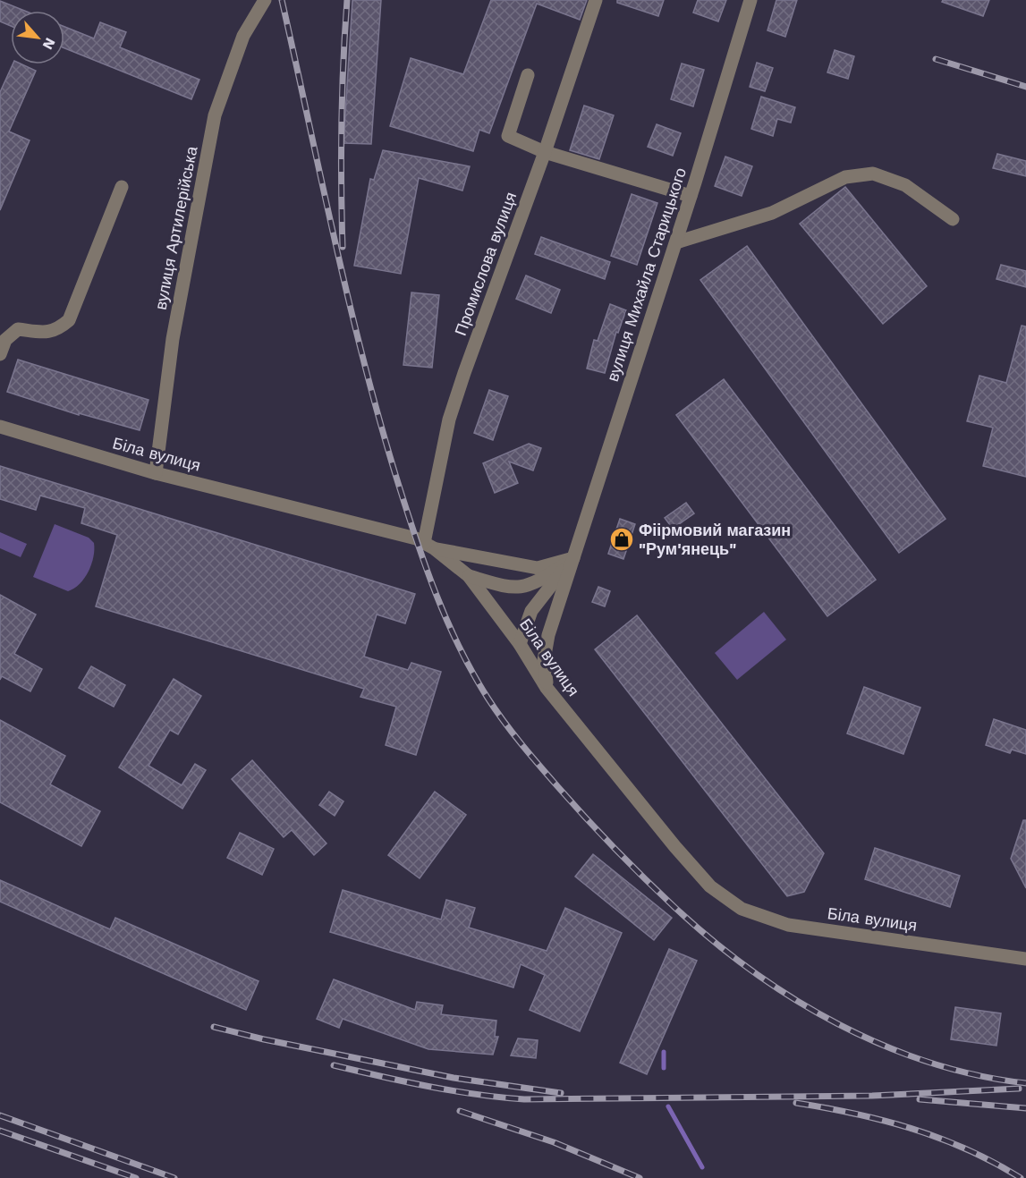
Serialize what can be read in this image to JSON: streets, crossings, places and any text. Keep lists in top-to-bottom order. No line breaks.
{"streets":{"street":["вулиця Артилерійська","Промислова вулиця","вулиця Михайла Старицького","Біла вулиця"]},"crossings":[["вулиця Артилерійська","Біла вулиця"],["Промислова вулиця","Біла вулиця"],["вулиця Михайла Старицького","Біла вулиця"]],"places":{"shop":["Фіірмовий магазин \"Рум'янець\""]},"north":"bottom right"}
